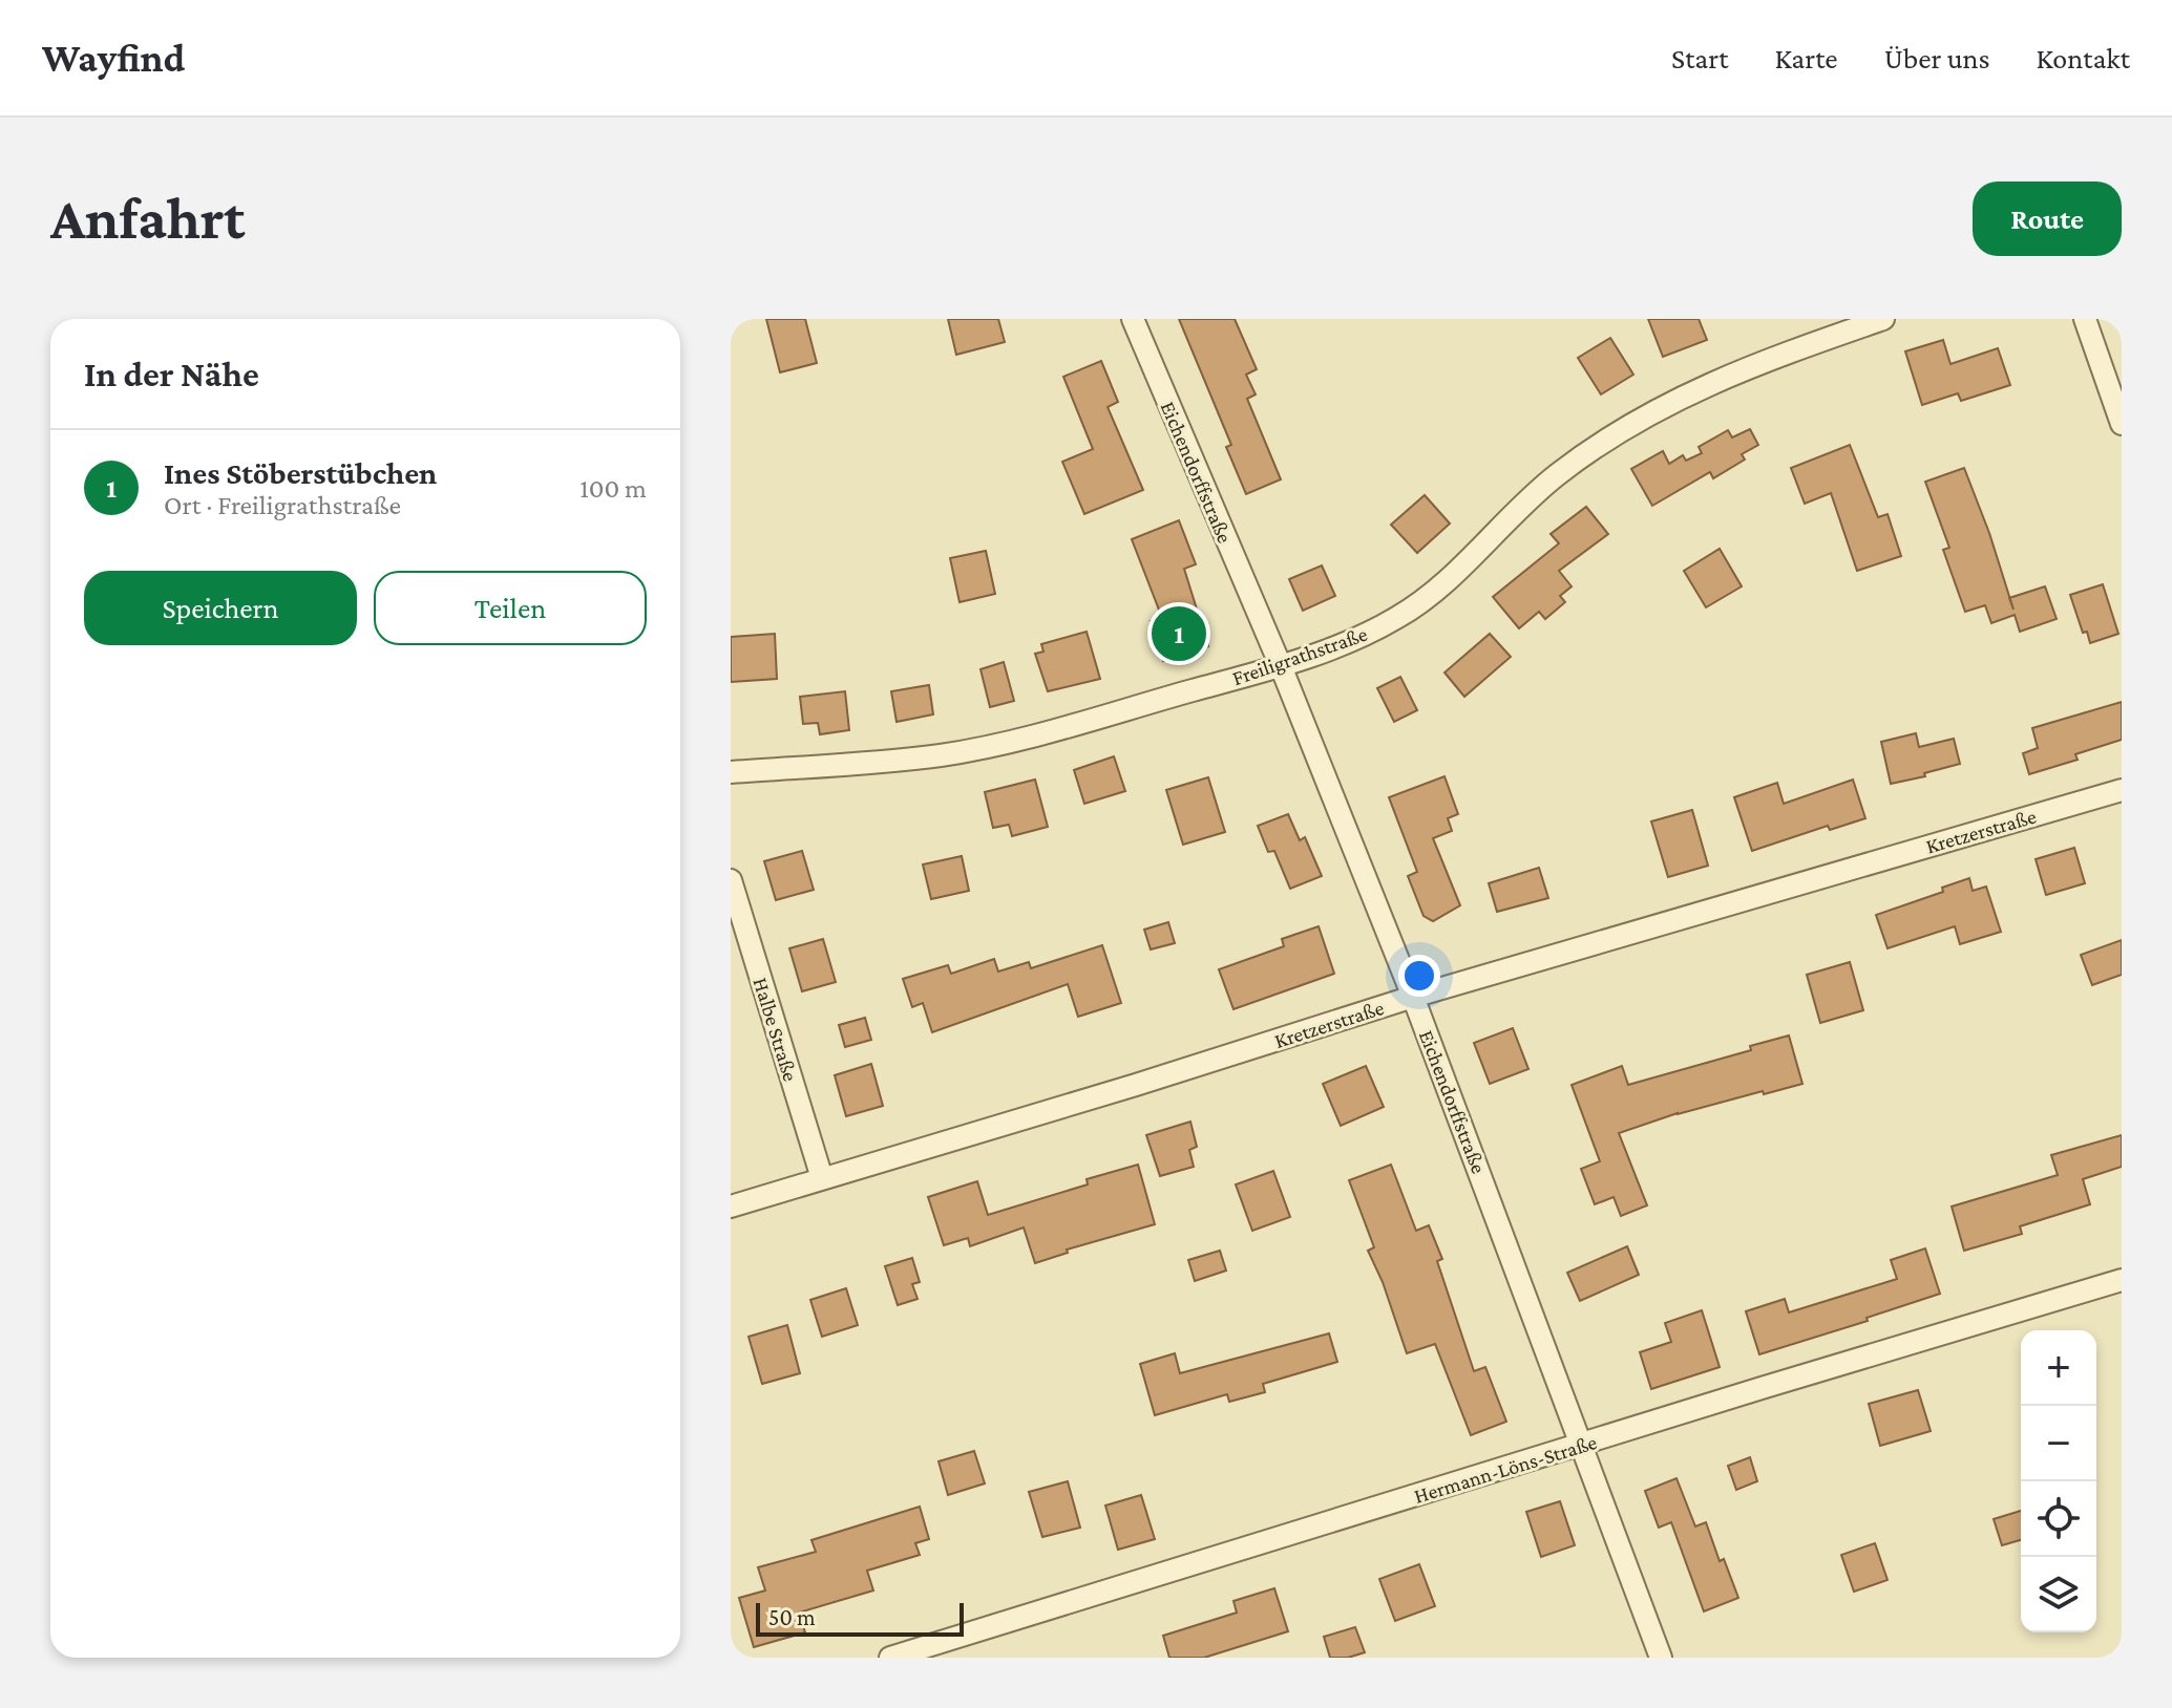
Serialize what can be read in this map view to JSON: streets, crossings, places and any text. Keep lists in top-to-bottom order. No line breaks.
{"streets":{"street":["Eichendorffstraße","Freiligrathstraße","Kretzerstraße","Halbe Straße","Hermann-Löns-Straße"]},"crossings":[["Eichendorffstraße","Freiligrathstraße"],["Eichendorffstraße","Kretzerstraße"],["Eichendorffstraße","Hermann-Löns-Straße"],["Kretzerstraße","Halbe Straße"]],"scale_bar":"50 m","page":{"header":"Wayfind","nav":["Start","Karte","Über uns","Kontakt"],"buttons":["Route",["Speichern","Teilen"]],"title":"Anfahrt","heading":"In der Nähe","list":[{"mark":"1","name":"Ines Stöberstübchen","note":"Ort · Freiligrathstraße","value":"100 m"}],"pins":"1","map_buttons":["+","−"],"scale":"50 m"}}
